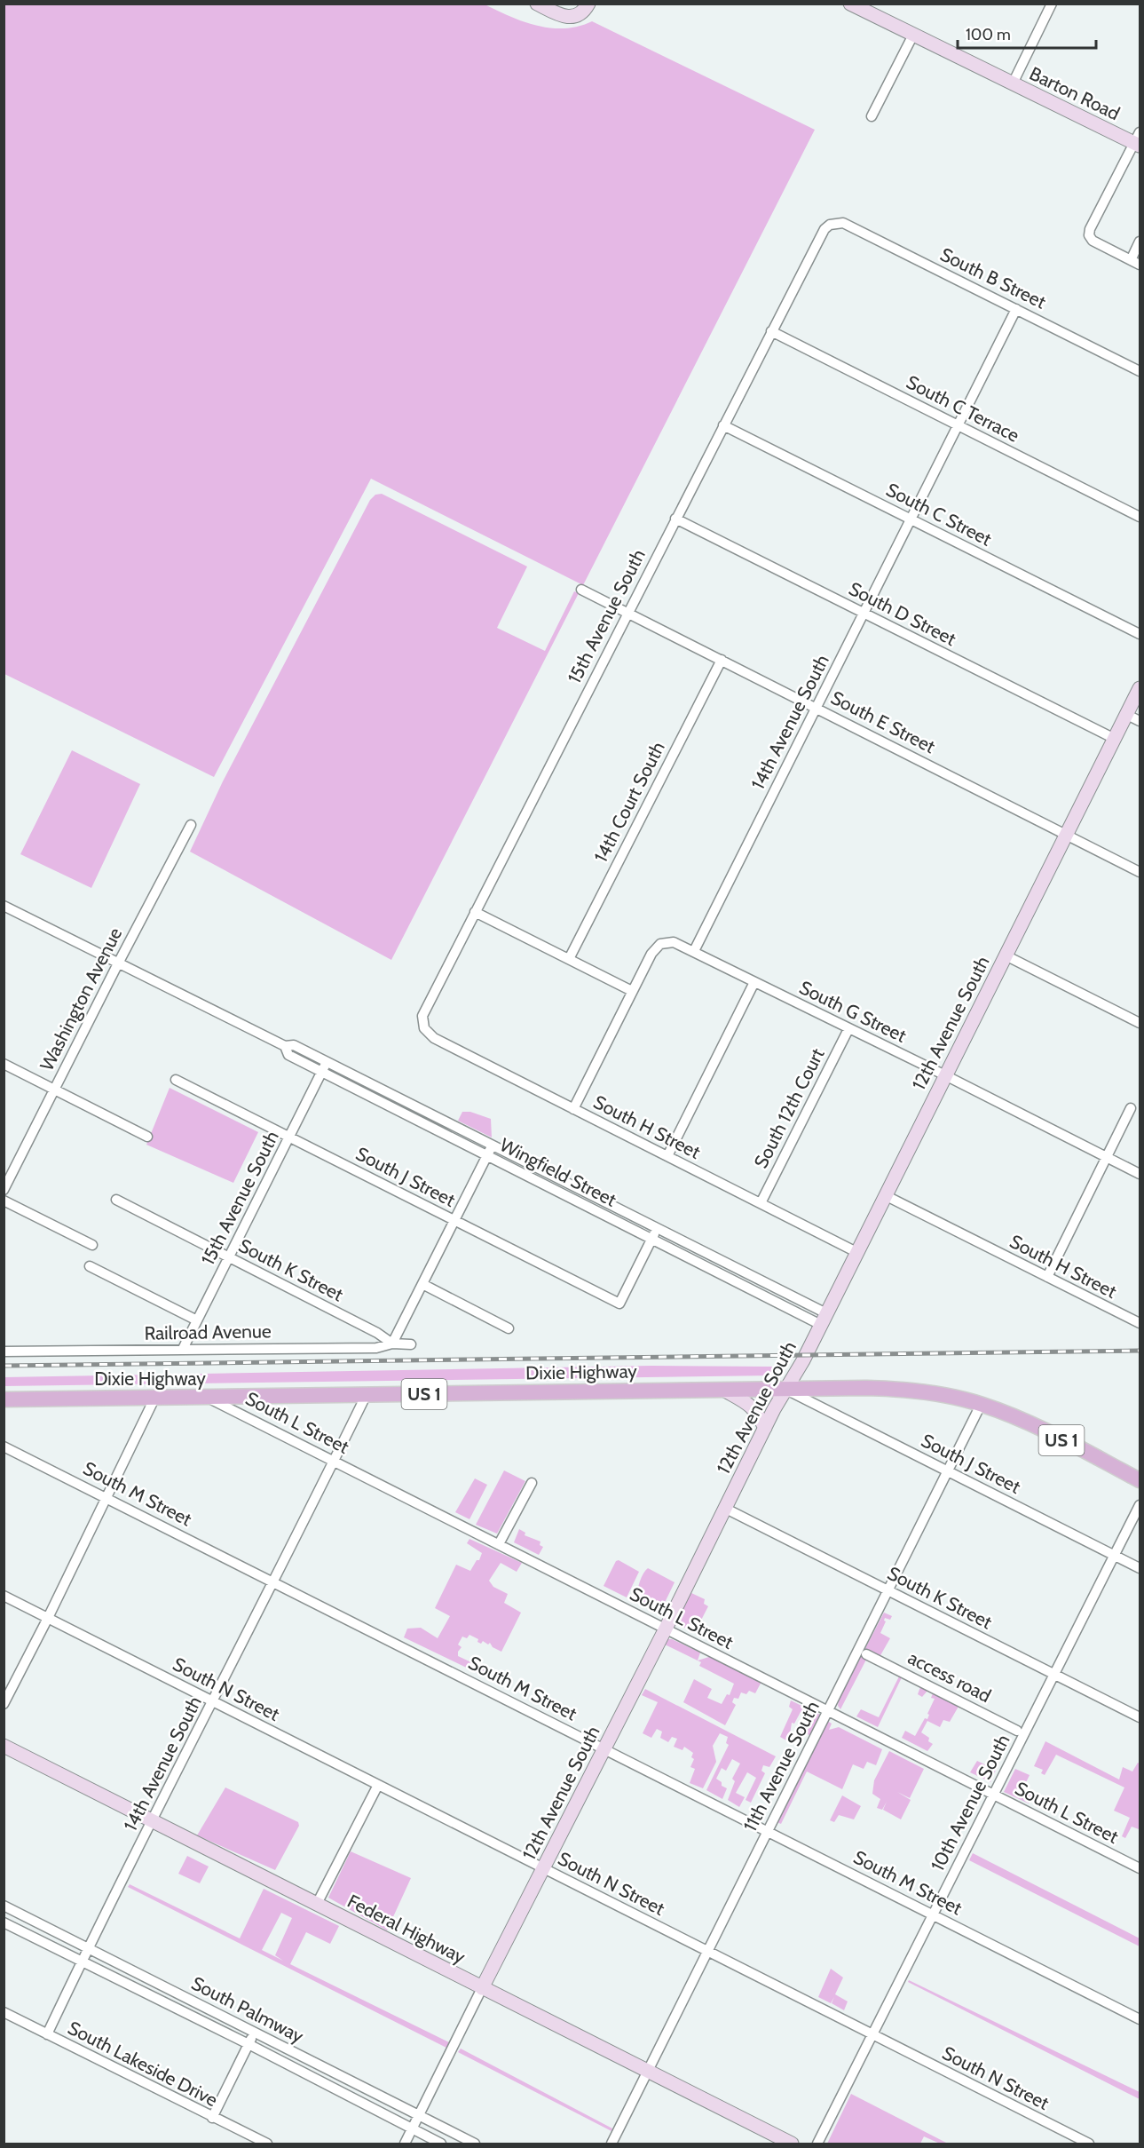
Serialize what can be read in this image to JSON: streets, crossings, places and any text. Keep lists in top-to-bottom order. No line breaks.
{"streets":{"main road":["Dixie Highway","US 1"],"street":["Barton Road","South B Street","South C Terrace","South C Street","South D Street","15th Avenue South","14th Avenue South","South E Street","14th Court South","Washington Avenue","South G Street","12th Avenue South","South 12th Court","South H Street","Wingfield Street","South J Street","South K Street","Railroad Avenue","South L Street","South M Street","access road","South N Street","11th Avenue South","10th Avenue South","Federal Highway","South Palmway","South Lakeside Drive"]},"crossings":[["South B Street","15th Avenue South"],["South B Street","14th Avenue South"],["South C Terrace","15th Avenue South"],["South C Terrace","14th Avenue South"],["South C Street","15th Avenue South"],["South C Street","14th Avenue South"],["South D Street","15th Avenue South"],["South D Street","14th Avenue South"],["South D Street","12th Avenue South"],["15th Avenue South","South E Street"],["15th Avenue South","South H Street"],["15th Avenue South","Wingfield Street"],["15th Avenue South","South J Street"],["15th Avenue South","South K Street"],["15th Avenue South","Railroad Avenue"],["14th Avenue South","South E Street"],["14th Avenue South","South G Street"],["14th Avenue South","Dixie Highway"],["14th Avenue South","South L Street"],["14th Avenue South","South M Street"],["14th Avenue South","South N Street"],["14th Avenue South","Federal Highway"],["14th Avenue South","South Palmway"],["14th Avenue South","South Lakeside Drive"],["South E Street","14th Court South"],["South E Street","12th Avenue South"],["Washington Avenue","Wingfield Street"],["South G Street","12th Avenue South"],["South G Street","South 12th Court"],["12th Avenue South","South H Street"],["12th Avenue South","Wingfield Street"],["12th Avenue South","South J Street"],["12th Avenue South","South K Street"],["12th Avenue South","Dixie Highway"],["12th Avenue South","South L Street"],["12th Avenue South","South M Street"],["12th Avenue South","South N Street"],["12th Avenue South","Federal Highway"],["12th Avenue South","South Palmway"],["South 12th Court","South H Street"],["Wingfield Street","South J Street"],["South J Street","Dixie Highway"],["South J Street","11th Avenue South"],["South J Street","10th Avenue South"],["South K Street","Railroad Avenue"],["South K Street","11th Avenue South"],["South K Street","10th Avenue South"],["Dixie Highway","South L Street"],["Dixie Highway","11th Avenue South"],["South L Street","11th Avenue South"],["South L Street","10th Avenue South"],["South M Street","11th Avenue South"],["South M Street","10th Avenue South"],["South N Street","11th Avenue South"],["South N Street","10th Avenue South"],["11th Avenue South","Federal Highway"]],"scale_bar":"100 m"}
